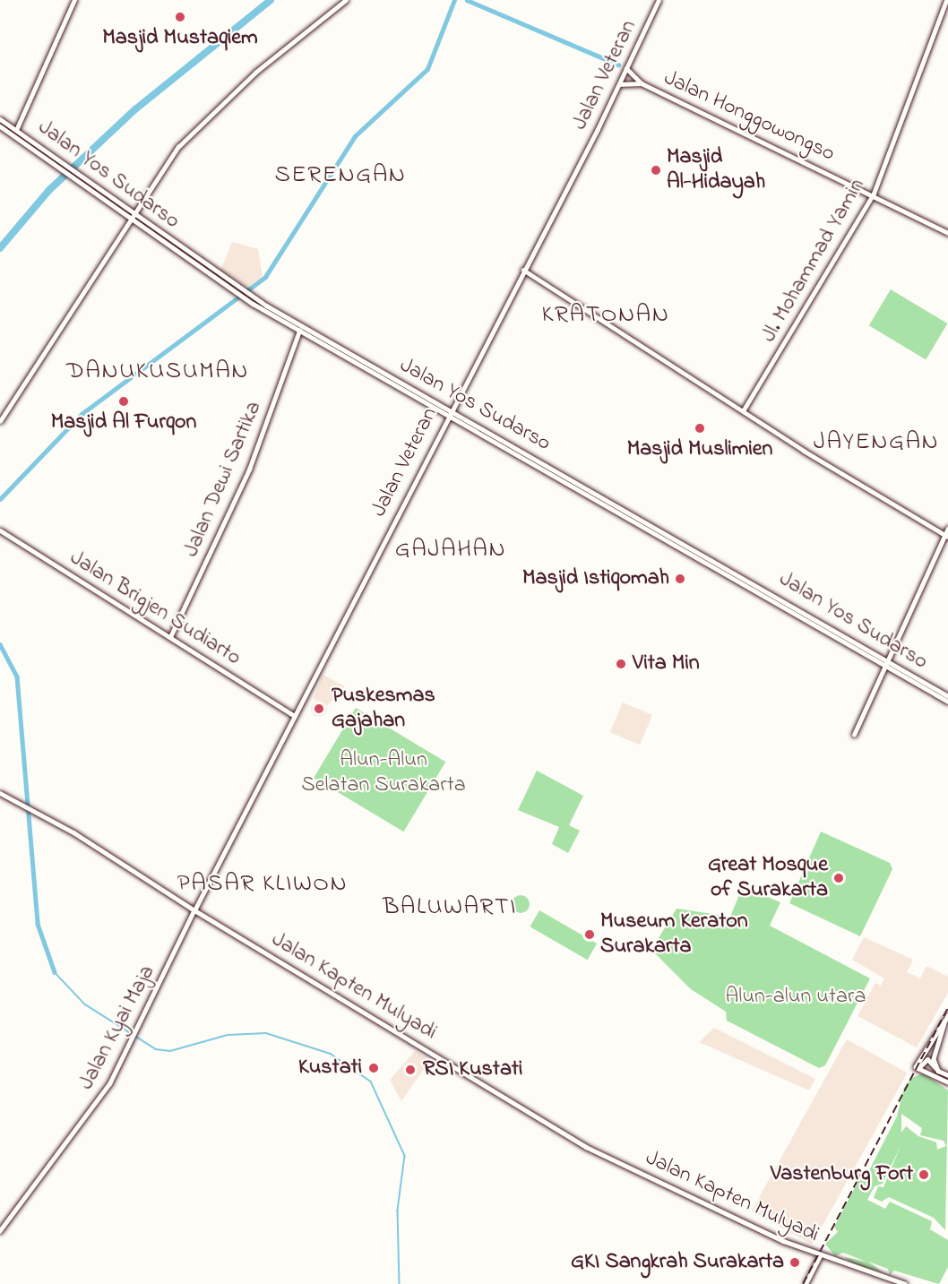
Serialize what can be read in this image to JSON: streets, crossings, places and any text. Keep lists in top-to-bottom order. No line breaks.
{"streets":{"main road":["Jalan Veteran","Jalan Honggowongso","Jalan Yos Sudarso","Jl. Mohammad Yamin","Jalan Dewi Sartika","Jalan Brigjen Sudiarto","Jalan Kapten Mulyadi","Jalan Kyai Maja"]},"crossings":[["Jalan Veteran","Jalan Honggowongso"],["Jalan Veteran","Jalan Yos Sudarso"],["Jalan Veteran","Jalan Brigjen Sudiarto"],["Jalan Veteran","Jalan Kapten Mulyadi"],["Jalan Veteran","Jalan Kyai Maja"],["Jalan Honggowongso","Jl. Mohammad Yamin"],["Jalan Yos Sudarso","Jalan Dewi Sartika"],["Jalan Dewi Sartika","Jalan Brigjen Sudiarto"],["Jalan Kapten Mulyadi","Jalan Kyai Maja"]],"districts":["SERENGAN","KRATONAN","DANUKUSUMAN","JAYENGAN","GAJAHAN","PASAR KLIWON","BALUWARTI"],"parks":["Alun-Alun Selatan Surakarta","Alun-alun utara"],"places":["Masjid Mustaqiem","Masjid Al-Hidayah","Masjid Al Furqon","Masjid Muslimien","Masjid Istiqomah","Vita Min","Puskesmas Gajahan","Great Mosque of Surakarta","Museum Keraton Surakarta","Kustati","RSI Kustati","Vastenburg Fort","GKI Sangkrah Surakarta"]}
